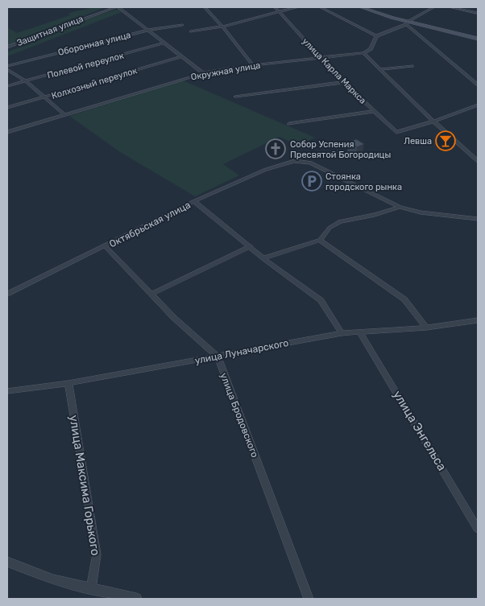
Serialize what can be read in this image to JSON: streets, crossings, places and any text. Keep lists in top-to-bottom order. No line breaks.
{"streets":{"street":["Защитная улица","Оборонная улица","Полевой переулок","Окружная улица","улица Карла Маркса","Колхозный переулок","Октябрьская улица","улица Луначарского","улица Бродовского","улица Энгельса","улица Максима Горького"]},"crossings":[["Окружная улица","улица Карла Маркса"],["Октябрьская улица","улица Бродовского"],["улица Луначарского","улица Бродовского"],["улица Луначарского","улица Энгельса"],["улица Луначарского","улица Максима Горького"]],"places":{"bar":["Левша"],"church":["Собор Успения Пресвятой Богородицы"],"parking":["Cтоянка городского рынка"]}}
